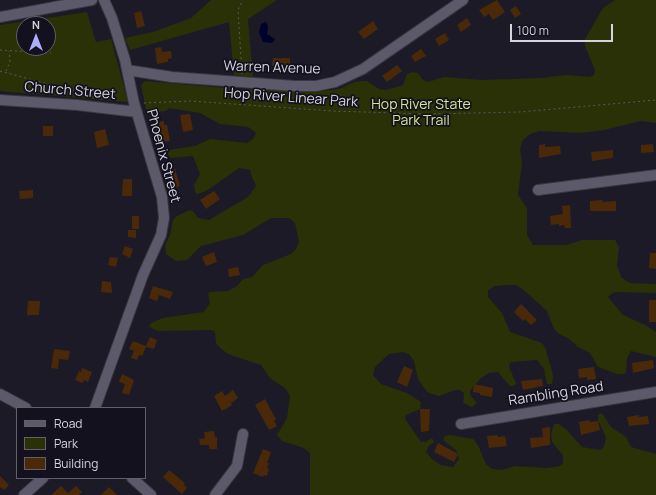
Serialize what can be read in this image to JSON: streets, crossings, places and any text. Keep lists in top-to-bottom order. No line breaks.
{"streets":{"street":["Warren Avenue","Church Street","Phoenix Street","Rambling Road"],"path":["Hop River Linear Park"]},"crossings":[["Warren Avenue","Phoenix Street"],["Church Street","Hop River Linear Park"],["Church Street","Phoenix Street"],["Hop River Linear Park","Phoenix Street"]],"parks":["Hop River State Park Trail"],"legend":["Road","Park","Building"],"scale_bar":"100 m","north":"top"}
